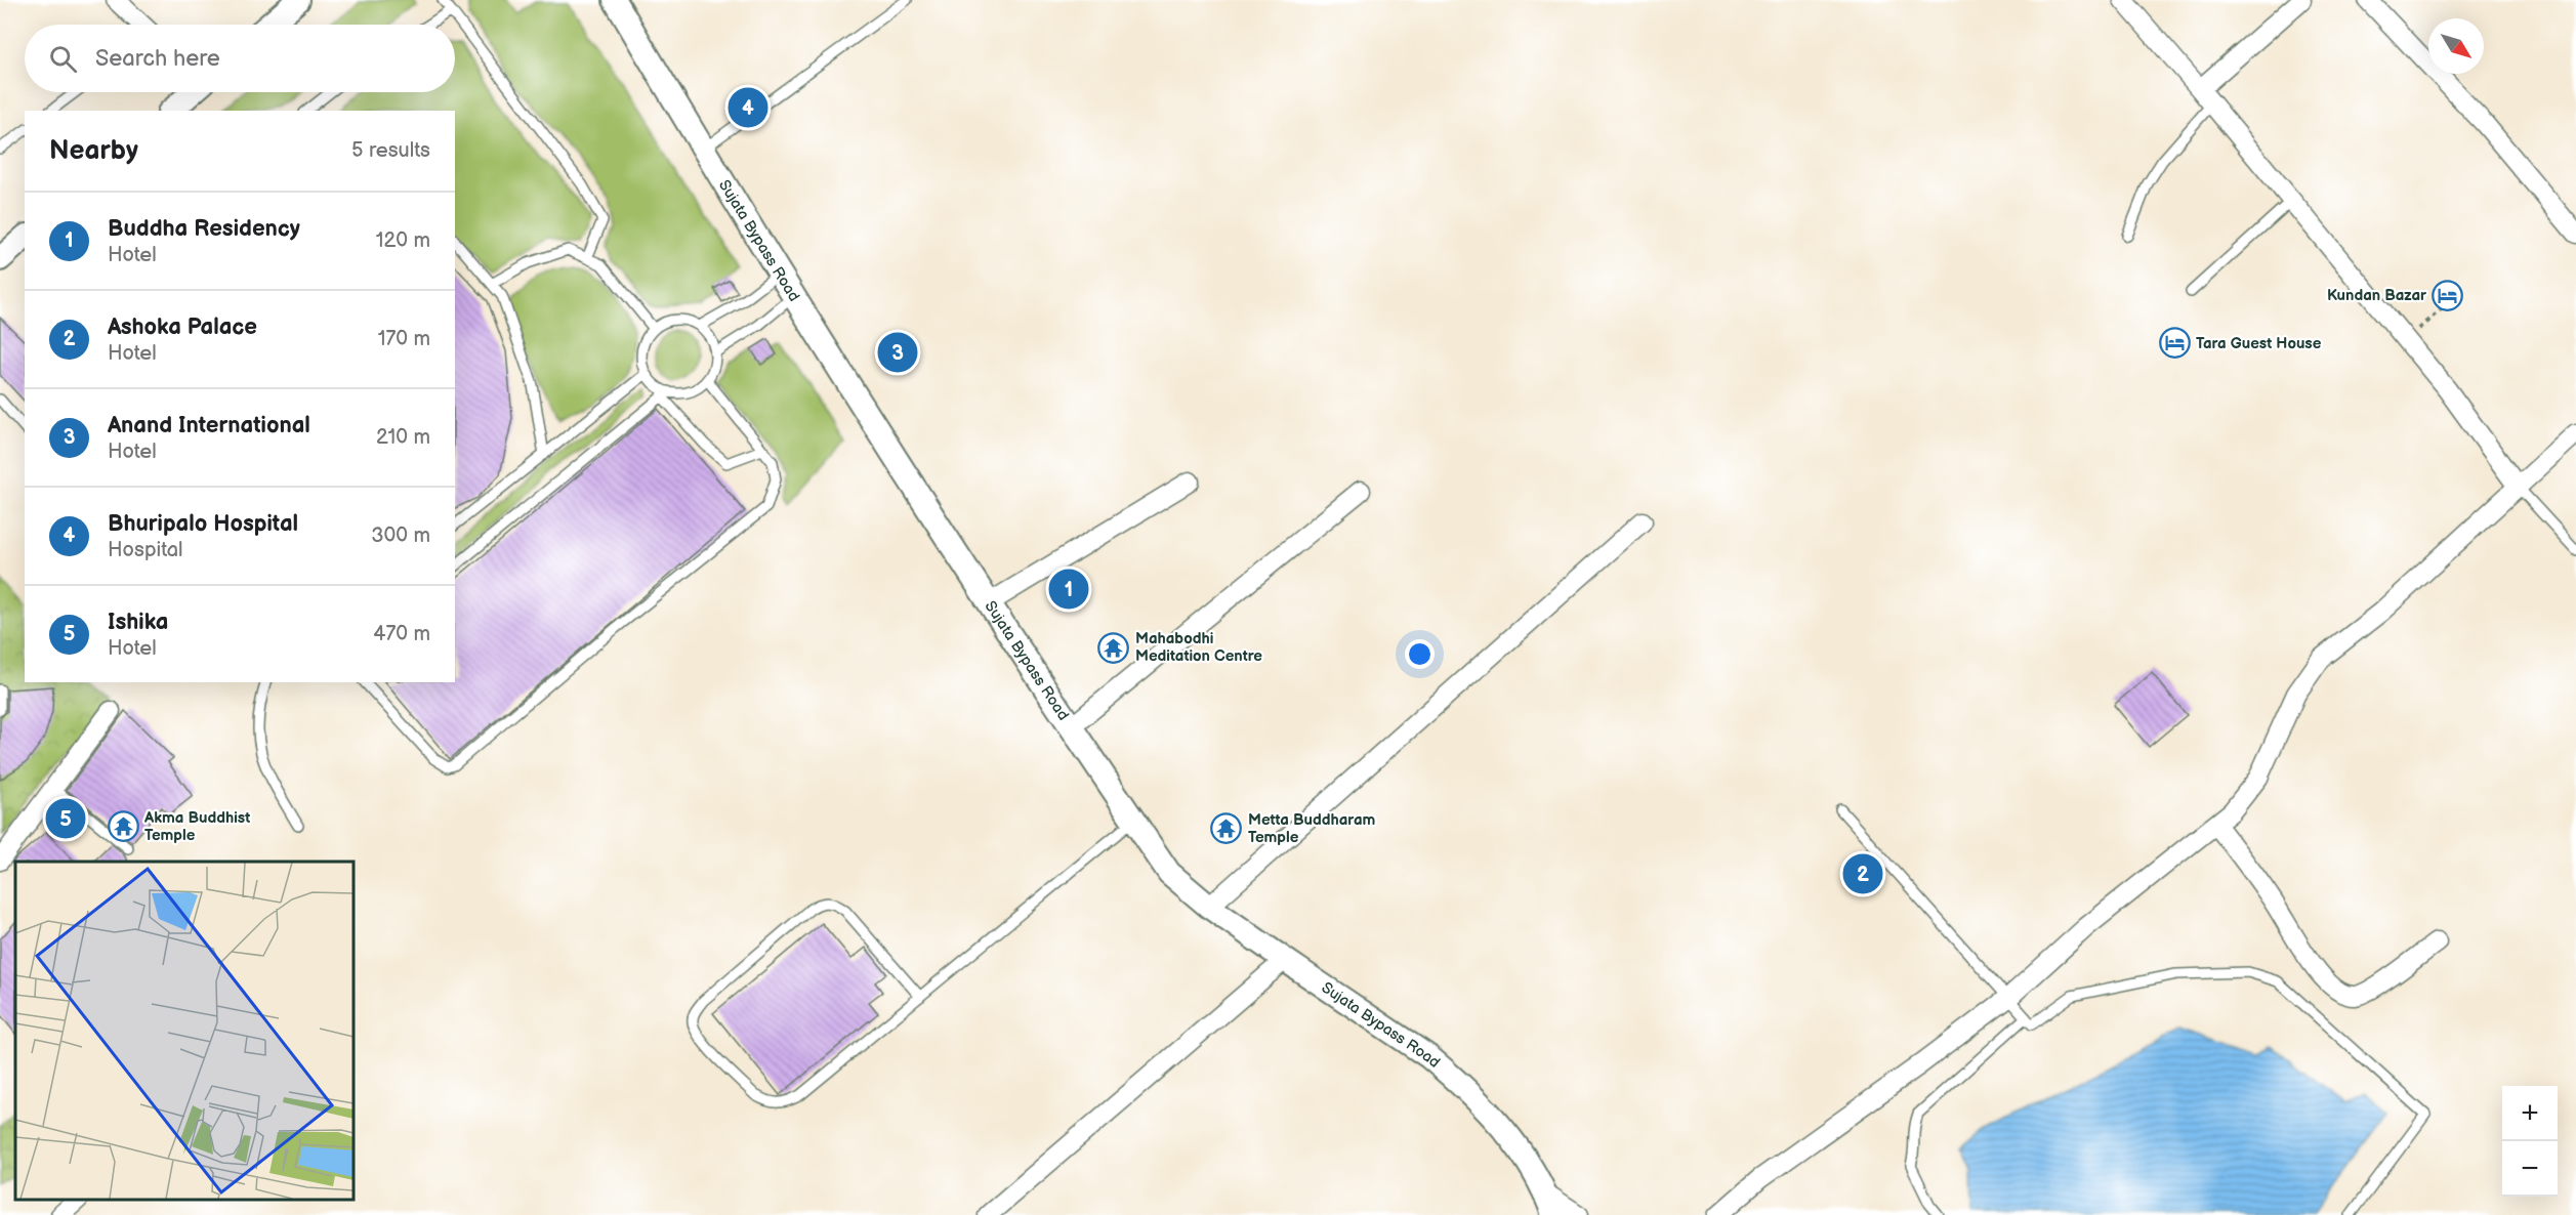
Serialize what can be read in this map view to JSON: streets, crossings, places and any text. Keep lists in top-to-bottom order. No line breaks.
{"streets":{"street":["Sujata Bypass Road"]},"places":{"hotel":["Kundan Bazar","Tara Guest House"],"temple":["Mahabodhi Meditation Centre","Akma Buddhist Temple","Metta Buddharam Temple"]},"north":"bottom right","page":{"search":"Search here","pins":["4","3","1","5","2"],"heading":["Nearby","5 results"],"list":[{"mark":"1","name":"Buddha Residency","note":"Hotel","value":"120 m"},{"mark":"2","name":"Ashoka Palace","note":"Hotel","value":"170 m"},{"mark":"3","name":"Anand International","note":"Hotel","value":"210 m"},{"mark":"4","name":"Bhuripalo Hospital","note":"Hospital","value":"300 m"},{"mark":"5","name":"Ishika","note":"Hotel","value":"470 m"}],"map_buttons":["+","−"]}}
